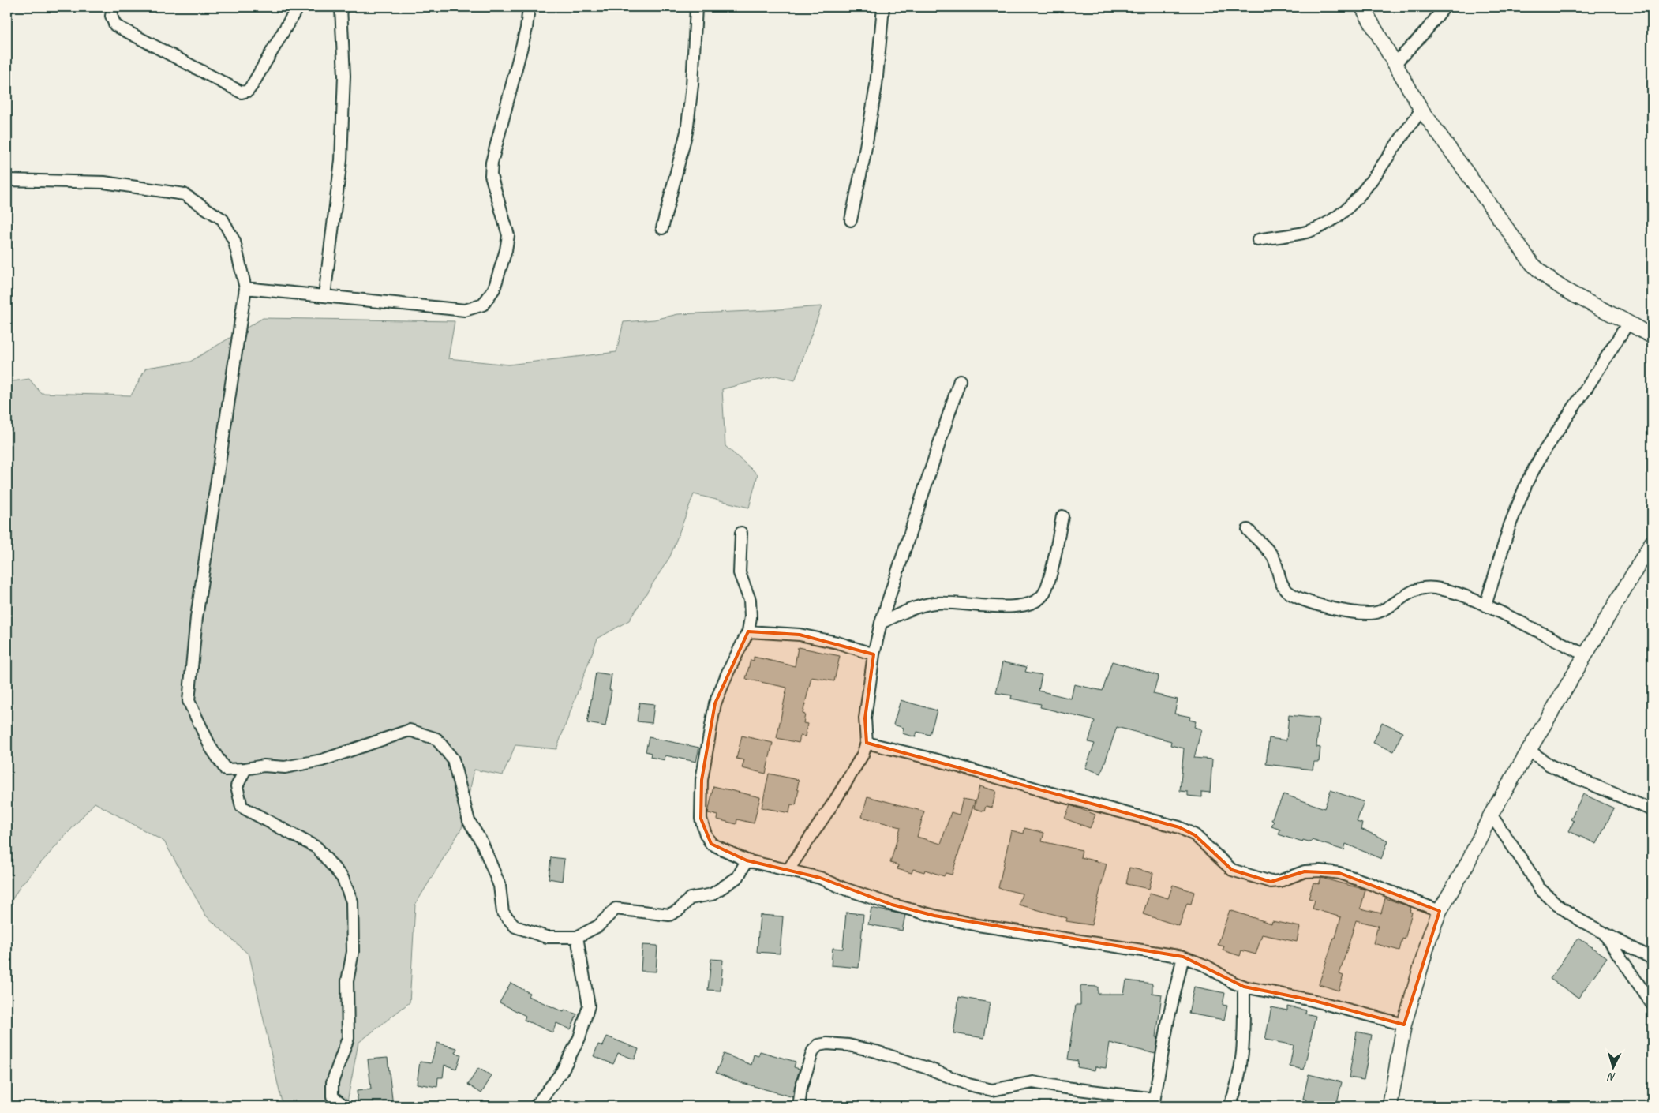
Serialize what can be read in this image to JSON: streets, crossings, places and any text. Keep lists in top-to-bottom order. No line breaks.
{"north":"bottom"}
